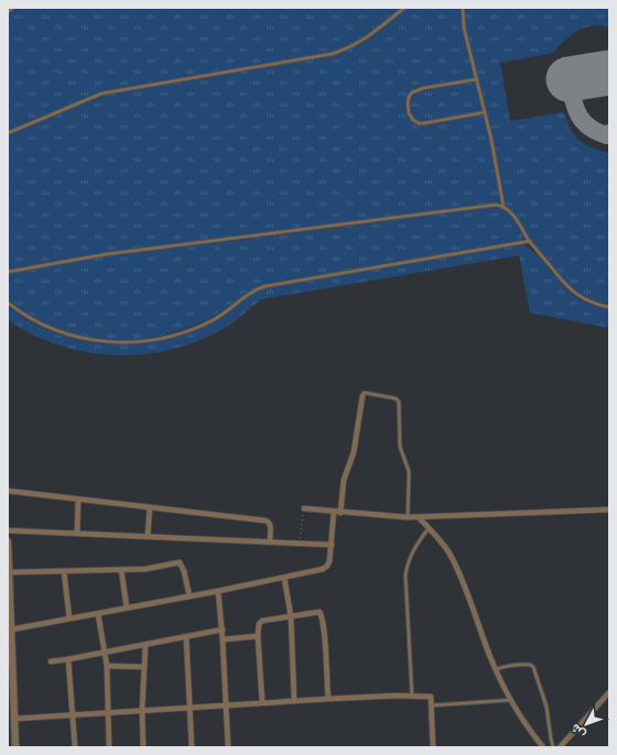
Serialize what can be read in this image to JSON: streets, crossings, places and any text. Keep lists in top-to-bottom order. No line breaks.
{"north":"bottom left"}
